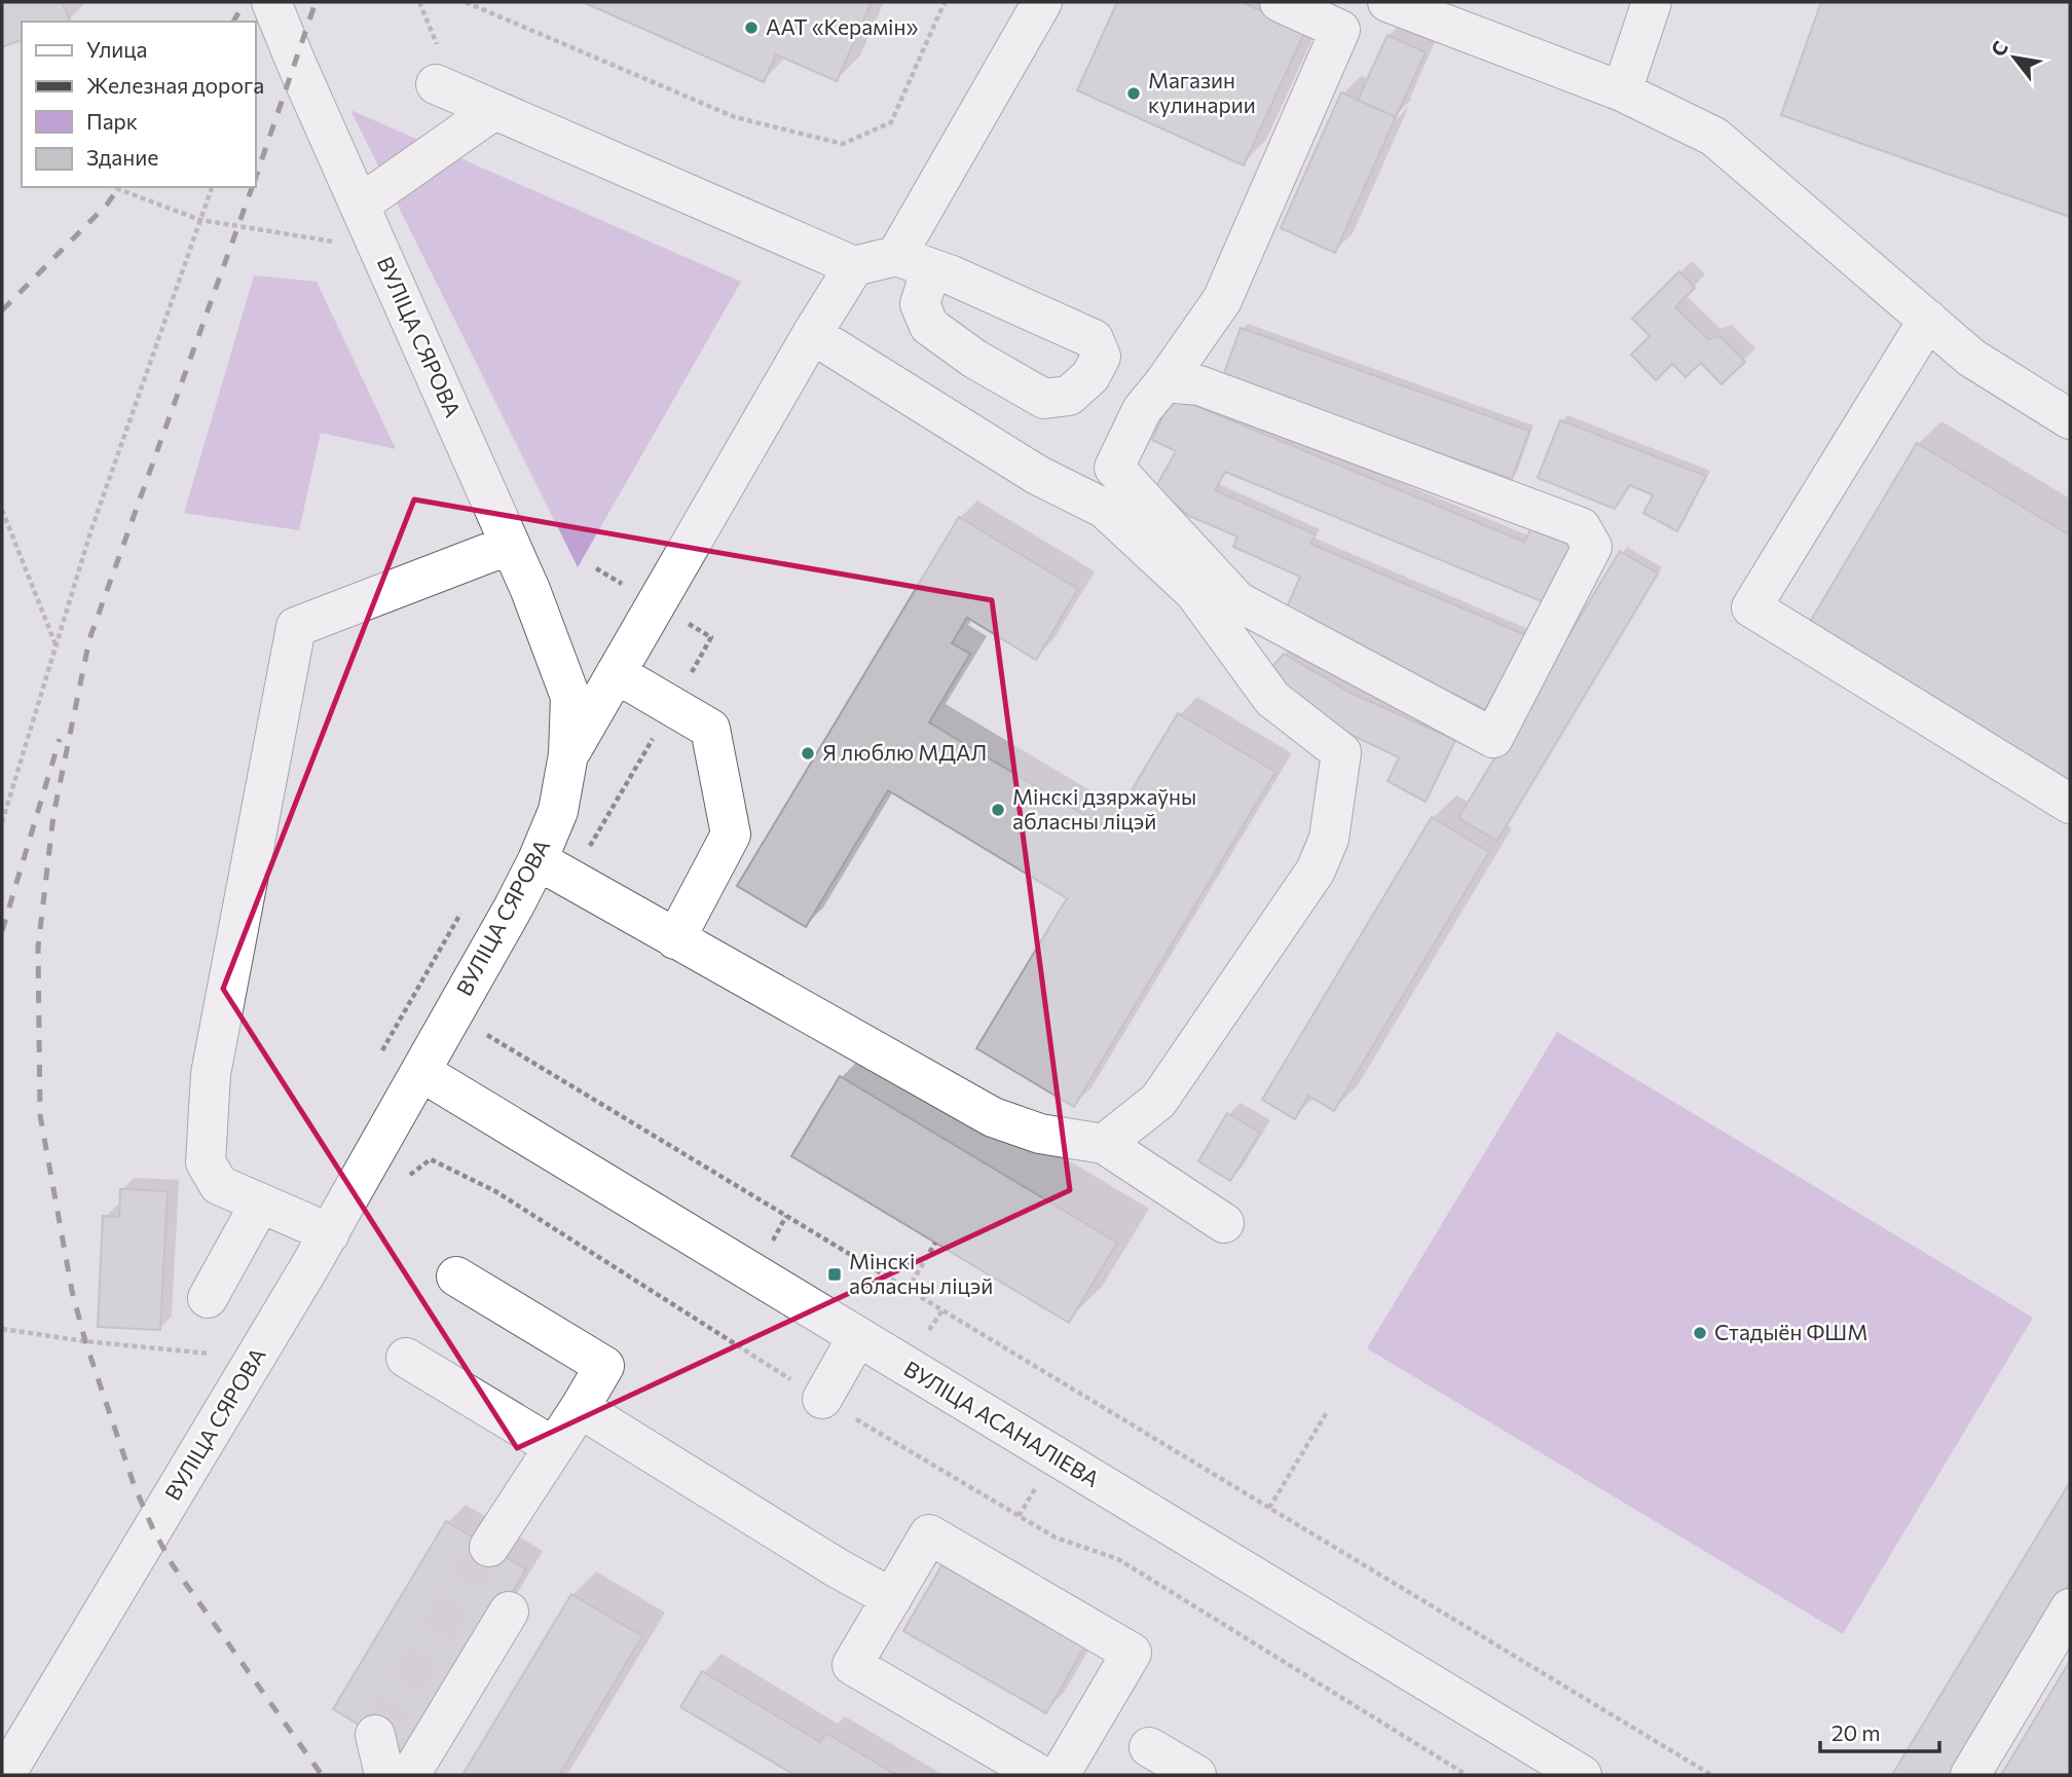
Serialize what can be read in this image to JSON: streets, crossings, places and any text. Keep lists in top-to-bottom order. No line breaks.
{"streets":{"street":["ВУЛІЦА СЯРОВА","ВУЛІЦА АСАНАЛІЕВА"]},"crossings":[["ВУЛІЦА СЯРОВА","ВУЛІЦА АСАНАЛІЕВА"]],"places":{"other":["ААТ «Керамін»","Магазин кулинарии","Я люблю МДАЛ","Мінскі дзяржаўны абласны ліцэй","Стадыён ФШМ"],"transit":["Мінскі абласны ліцэй"]},"legend":["Улица","Железная дорога","Парк","Здание"],"scale_bar":"20 m","north":"top left"}
